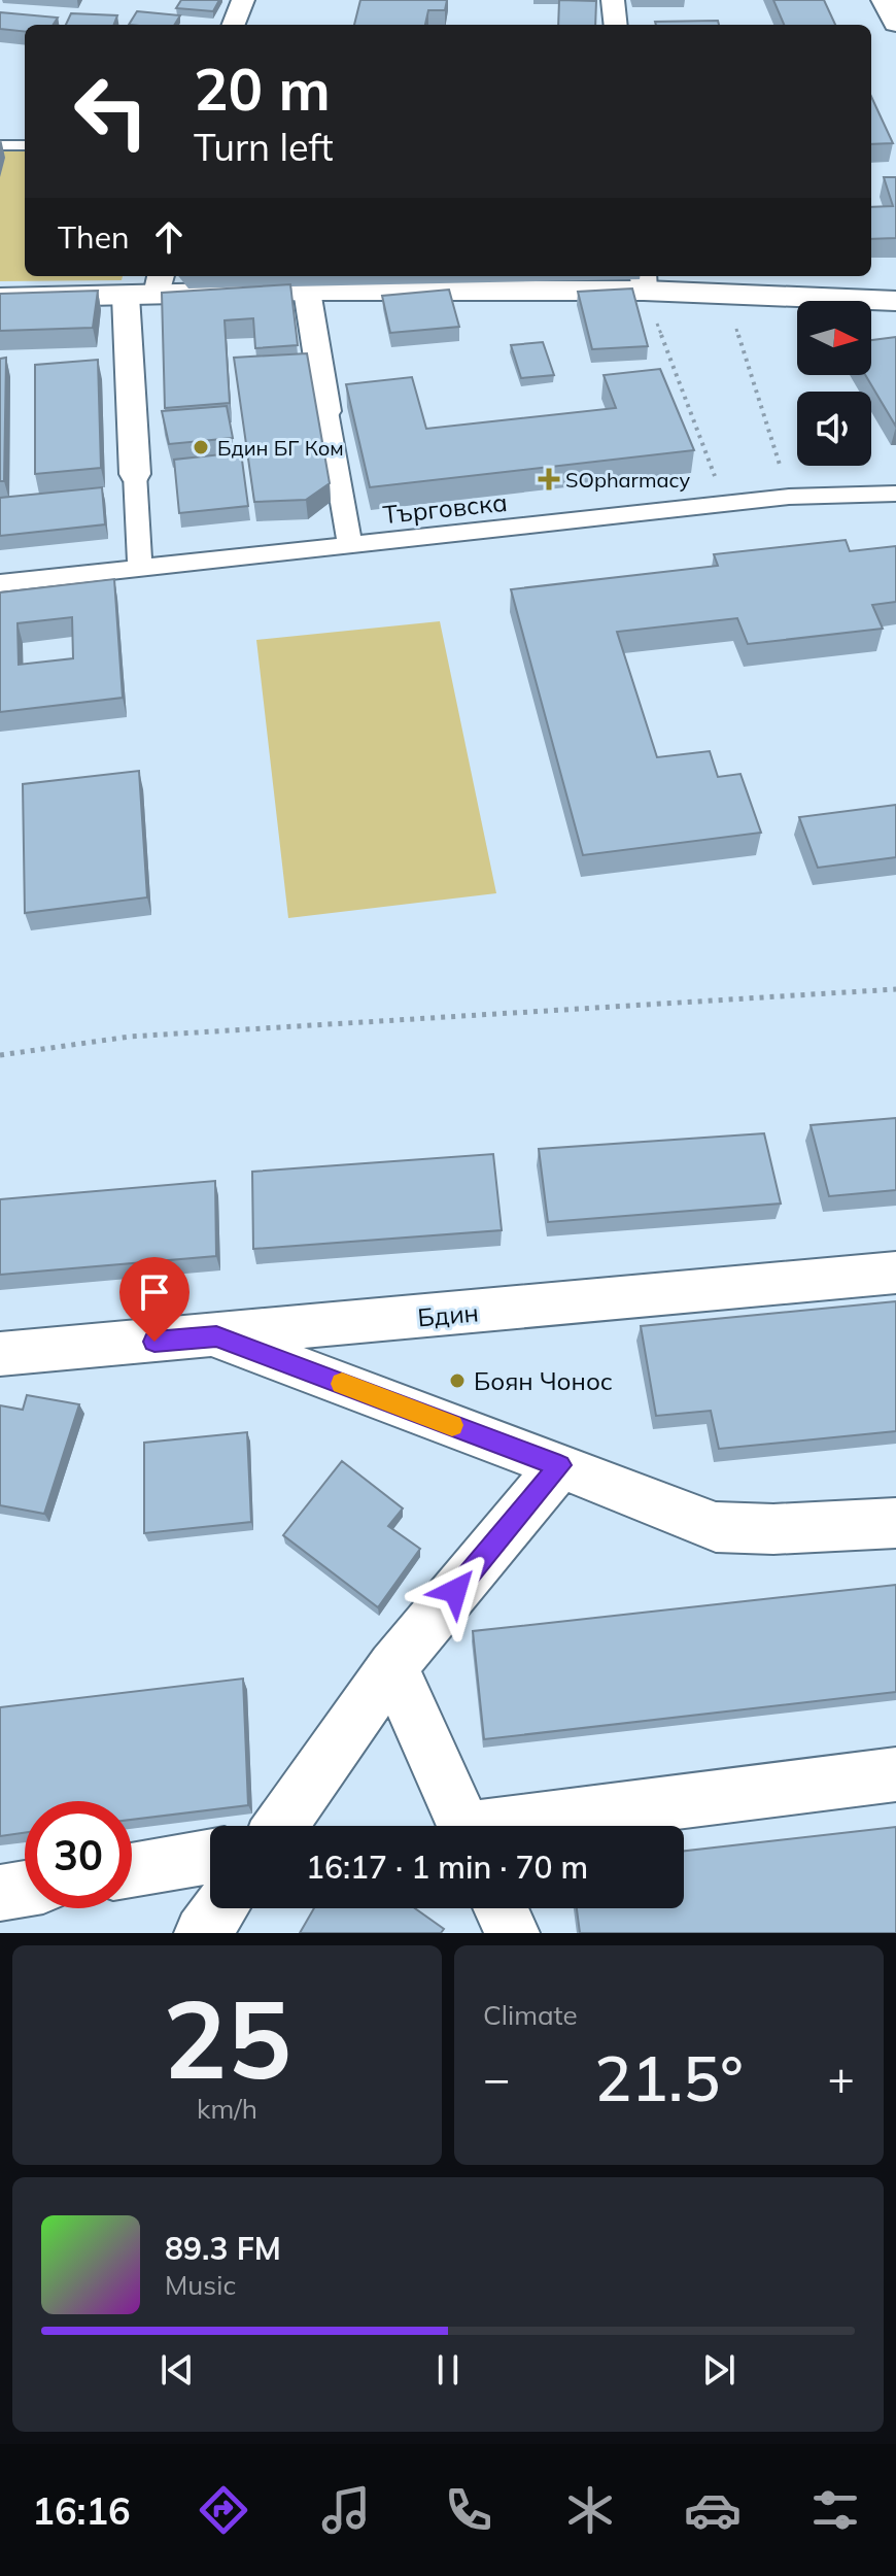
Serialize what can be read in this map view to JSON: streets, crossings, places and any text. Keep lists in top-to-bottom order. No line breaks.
{"streets":{"street":["Търговска","Бдин"]},"places":{"other":["Бдин БГ Ком","Боян Чонос"],"health":["SOpharmacy"]},"north":"right","page":{"turn":["20 m","Turn left"],"then":"Then","limit":"30","trip":"16:17 · 1 min · 70 m","tile":[["25","km/h"],"Climate"],"heat":["−","21.5°","+"],"song":["89.3 FM","Music"],"tabs":"16:16"}}
